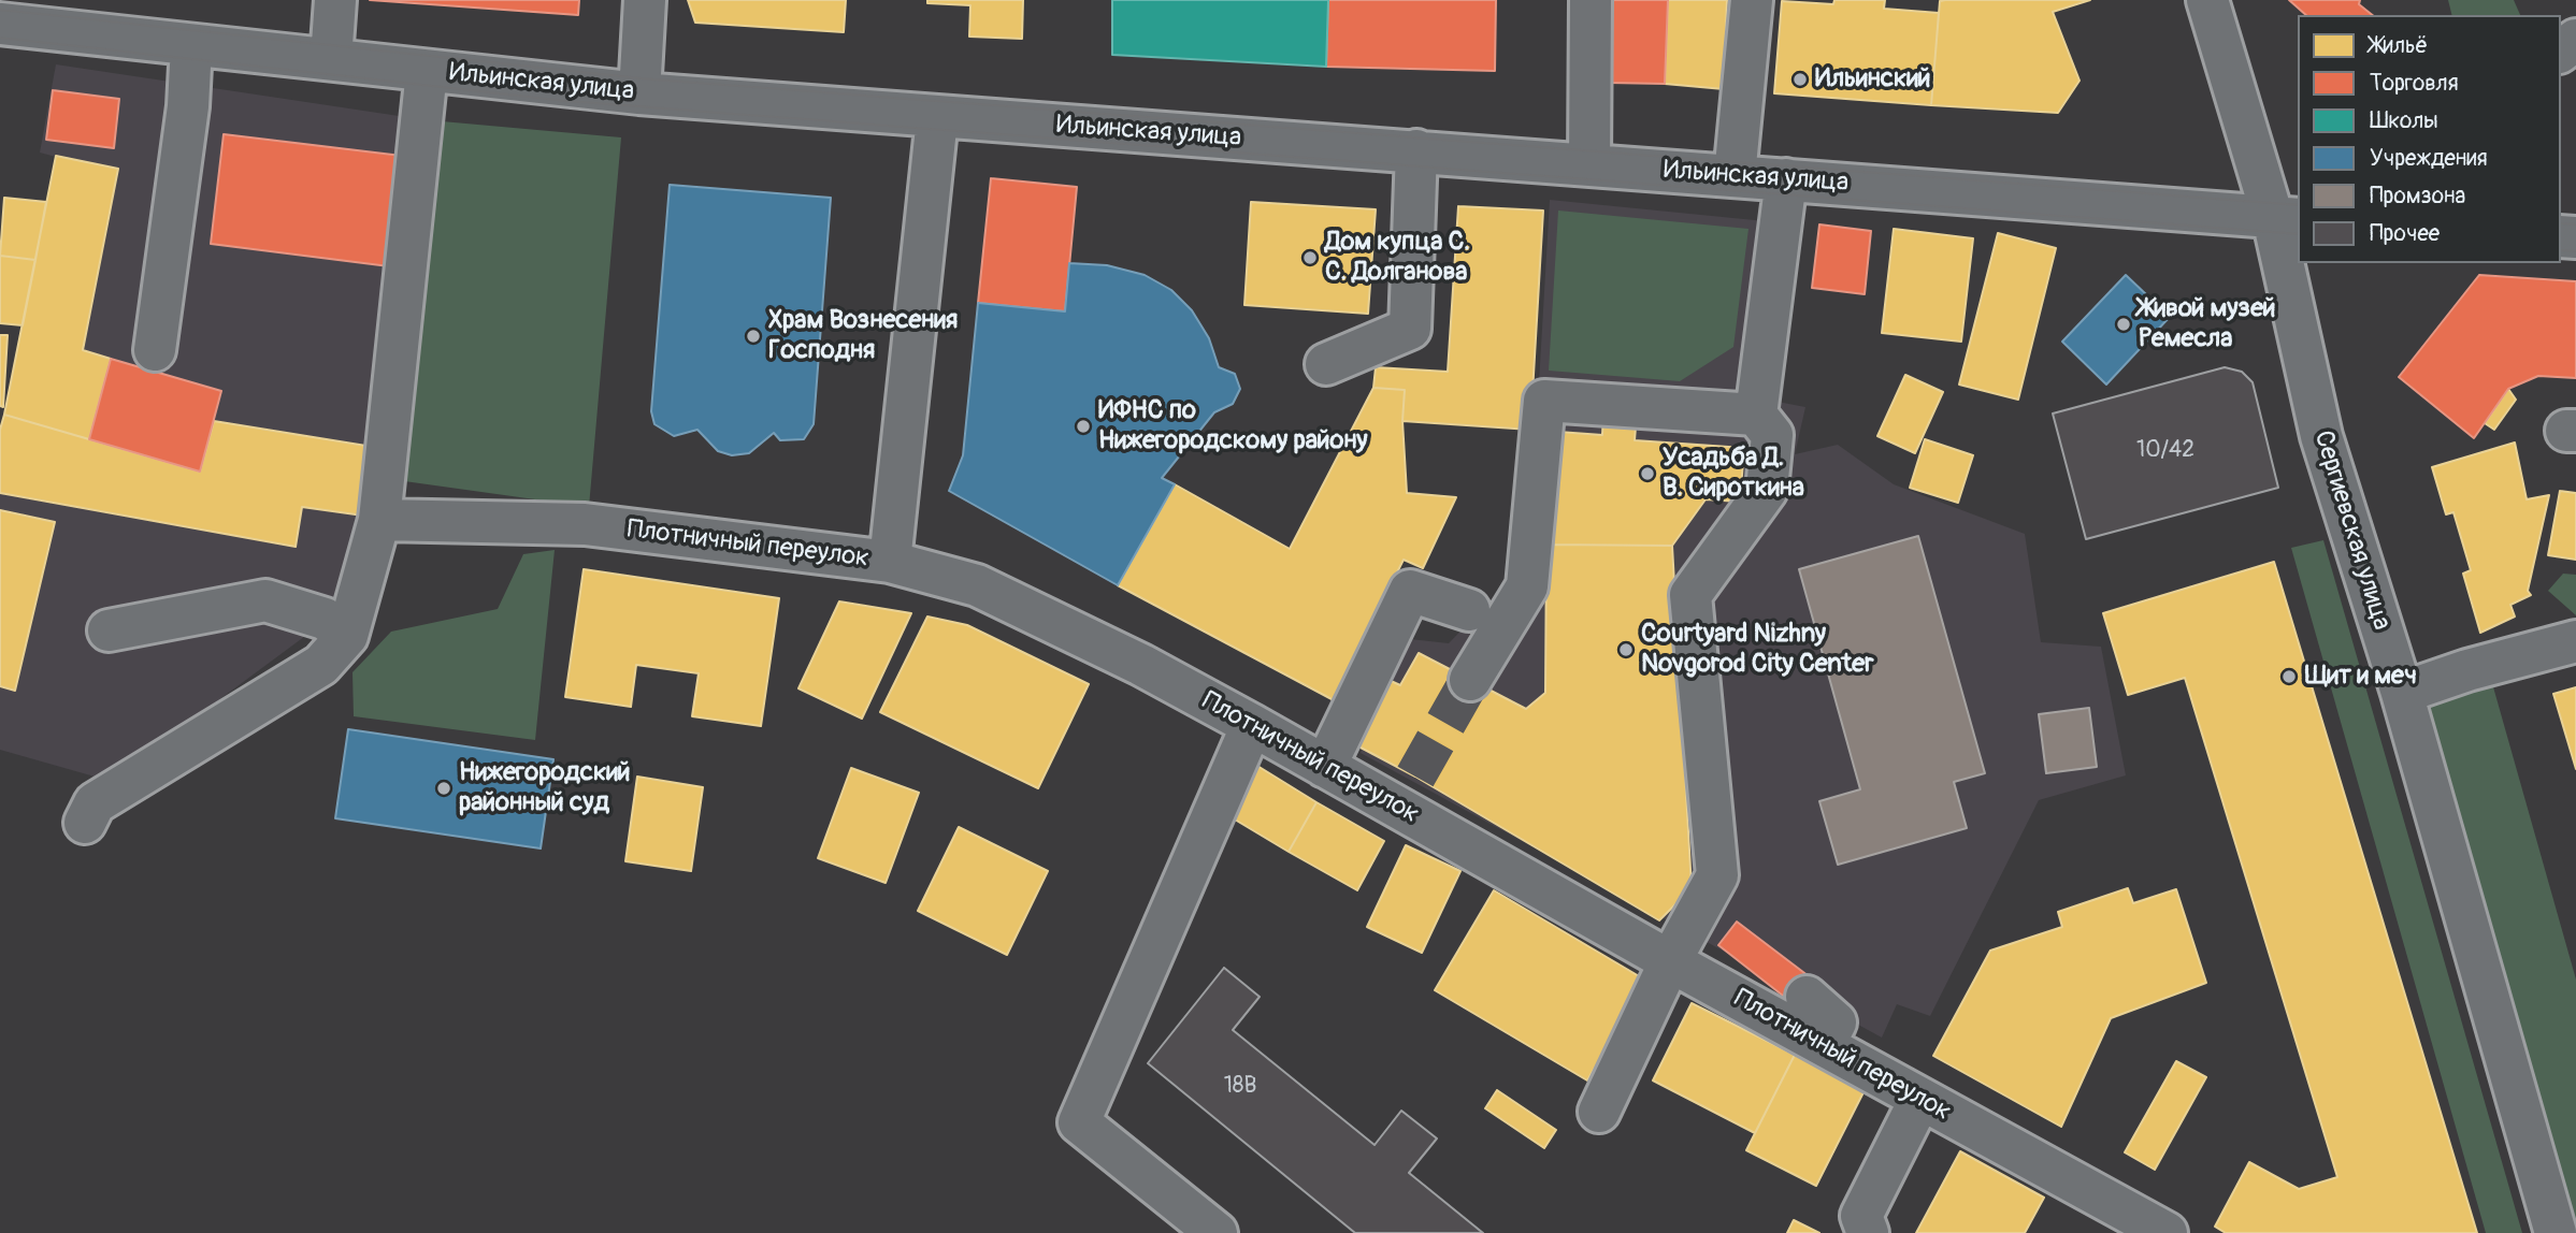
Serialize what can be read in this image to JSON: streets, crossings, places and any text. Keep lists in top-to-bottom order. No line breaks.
{"streets":{"street":["Ильинская улица","Сергиевская улица","Плотничный переулок"]},"crossings":[["Ильинская улица","Сергиевская улица"]],"places":["Ильинский","Дом купца С. С. Долганова","Живой музей Ремесла","Храм Вознесения Господня","ИФНС по Нижегородскому району","Усадьба Д. В. Сироткина","Courtyard Nizhny Novgorod City Center","Щит и меч","Нижегородский районный суд"],"house_numbers":["10/42","18В"],"legend":["Жильё","Торговля","Школы","Учреждения","Промзона","Прочее"]}
